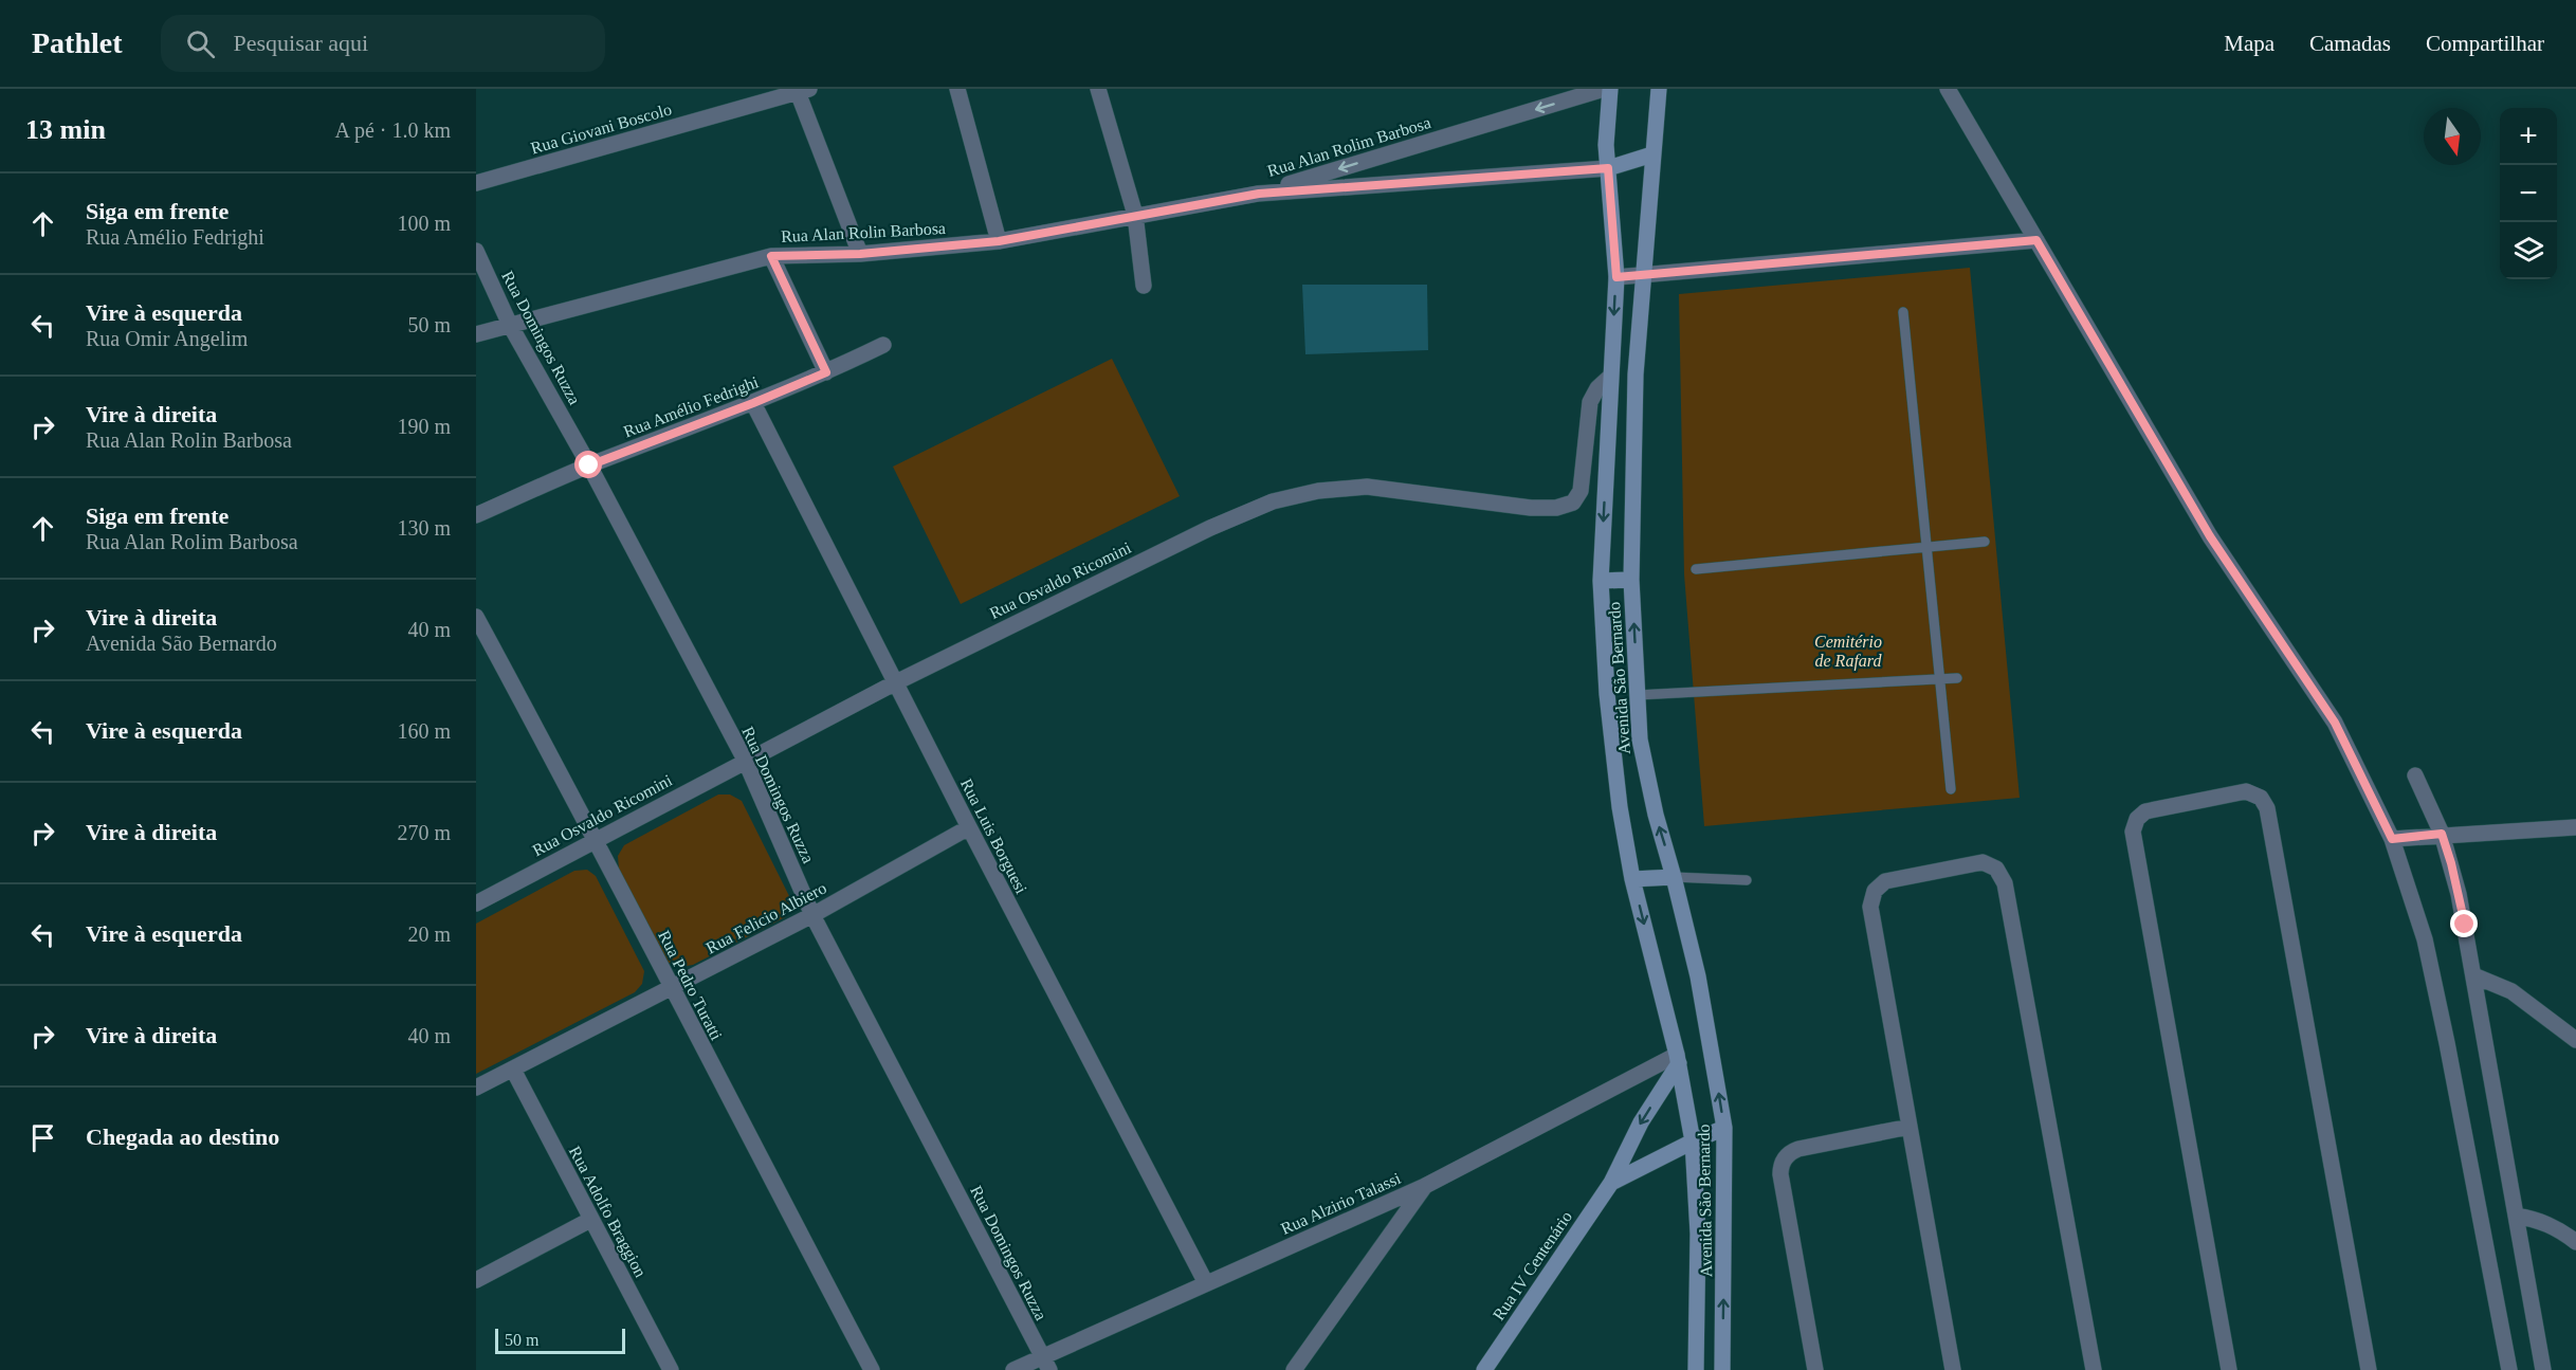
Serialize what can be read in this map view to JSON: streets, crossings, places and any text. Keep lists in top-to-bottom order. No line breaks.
{"streets":{"main road":["Avenida São Bernardo","Rua IV Centenário"],"street":["Rua Giovani Boscolo","Rua Alan Rolim Barbosa","Rua Alan Rolin Barbosa","Rua Domingos Ruzza","Rua Amélio Fedrighi","Rua Osvaldo Ricomini","Rua Luis Borguesi","Rua Felicio Albiero","Rua Pedro Turatti","Rua Alzirio Talassi","Rua Adolfo Braggion"]},"crossings":[["Rua Alan Rolim Barbosa","Rua Alan Rolin Barbosa"],["Rua Alan Rolim Barbosa","Avenida São Bernardo"],["Rua Alan Rolin Barbosa","Rua Domingos Ruzza"],["Rua Domingos Ruzza","Rua Amélio Fedrighi"],["Rua Domingos Ruzza","Rua Osvaldo Ricomini"],["Rua Domingos Ruzza","Rua Felicio Albiero"],["Rua Domingos Ruzza","Rua Alzirio Talassi"],["Rua Amélio Fedrighi","Rua Luis Borguesi"],["Rua Osvaldo Ricomini","Avenida São Bernardo"],["Rua Osvaldo Ricomini","Rua Luis Borguesi"],["Rua Osvaldo Ricomini","Rua Pedro Turatti"],["Avenida São Bernardo","Rua Alzirio Talassi"],["Avenida São Bernardo","Rua IV Centenário"],["Rua Luis Borguesi","Rua Felicio Albiero"],["Rua Luis Borguesi","Rua Alzirio Talassi"],["Rua Felicio Albiero","Rua Pedro Turatti"],["Rua Felicio Albiero","Rua Adolfo Braggion"],["Rua Alzirio Talassi","Rua IV Centenário"]],"parks":["Cemitério de Rafard"],"scale_bar":"50 m","north":"bottom","page":{"header":"Pathlet","search":"Pesquisar aqui","nav":["Mapa","Camadas","Compartilhar"],"heading":["13 min","A pé · 1.0 km"],"map_buttons":["+","−"],"list":[["Siga em frente","Rua Amélio Fedrighi","100 m"],["Vire à esquerda","Rua Omir Angelim","50 m"],["Vire à direita","Rua Alan Rolin Barbosa","190 m"],["Siga em frente","Rua Alan Rolim Barbosa","130 m"],["Vire à direita","Avenida São Bernardo","40 m"],["Vire à esquerda","160 m"],["Vire à direita","270 m"],["Vire à esquerda","20 m"],["Vire à direita","40 m"],"Chegada ao destino"],"scale":"50 m"}}
